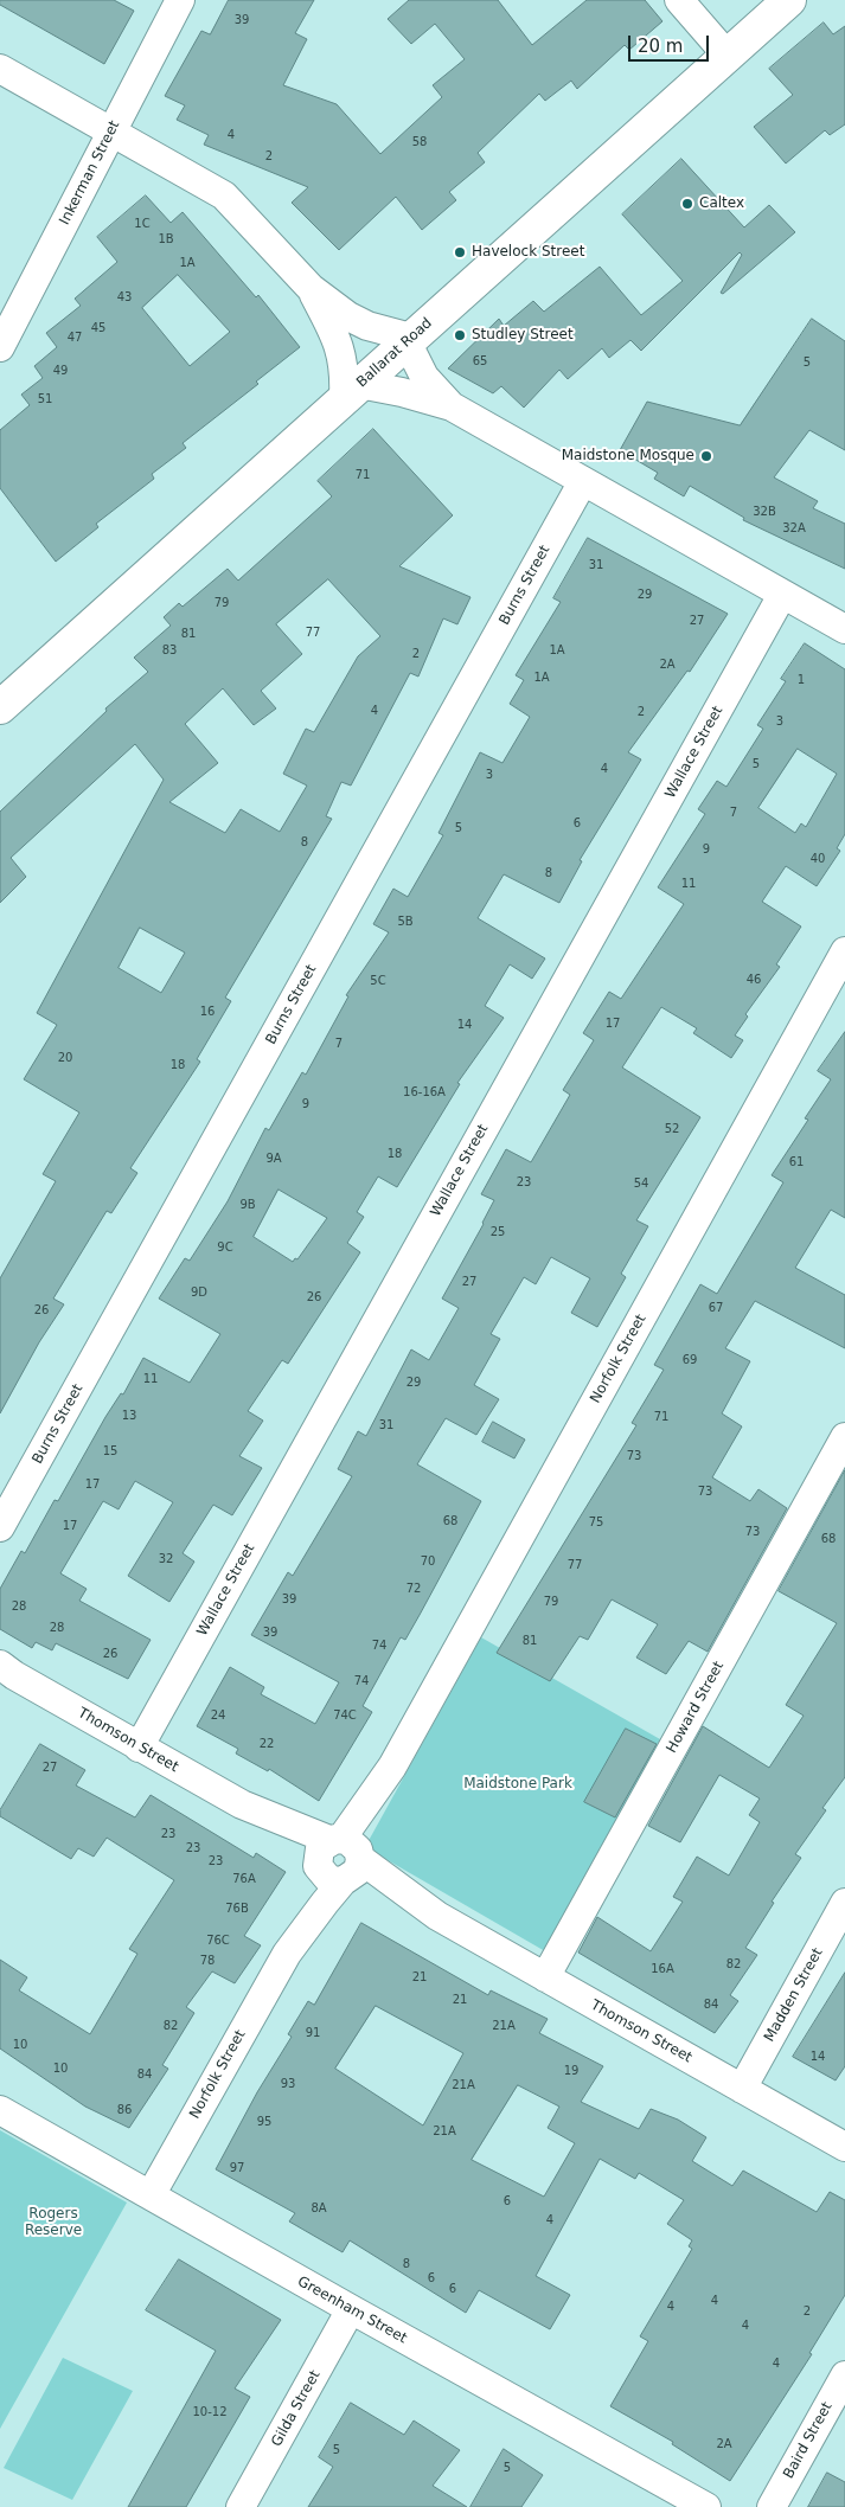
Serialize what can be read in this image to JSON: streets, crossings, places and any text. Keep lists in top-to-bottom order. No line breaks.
{"streets":{"highway":["Ballarat Road"],"street":["Inkerman Street","Burns Street","Wallace Street","Norfolk Street","Howard Street","Thomson Street","Madden Street","Greenham Street","Gilda Street","Baird Street"]},"crossings":[["Wallace Street","Thomson Street"],["Norfolk Street","Thomson Street"],["Norfolk Street","Greenham Street"],["Howard Street","Thomson Street"],["Thomson Street","Madden Street"],["Greenham Street","Gilda Street"]],"parks":["Maidstone Park","Rogers Reserve"],"places":["Caltex","Havelock Street","Studley Street","Maidstone Mosque"],"house_numbers":["39","4","58","2","1C","1B","1A","43","45","47","65","5","49","51","71","32B","32A","31","29","79","27","77","81","83","1A","2","2A","1A","1","4","2","3","5","4","3","7","6","5","8","9","40","8","11","5B","46","5C","16","17","14","7","20","18","16-16A","9","52","18","9A","61","23","54","9B","25","9C","27","9D","26","67","26","69","11","29","13","71","31","15","73","17","73","68","75","17","73","68","32","70","77","72","39","79","28","28","39","81","74","26","74","24","74C","22","27","23","23","23","76A","76B","76C","78","82","16A","21","21","84","82","21A","91","10","14","10","19","84","93","21A","86","95","21A","97","6","8A","4","8","6","6","4","4","2","4","4","10-12","2A","5","5"],"scale_bar":"20 m"}
